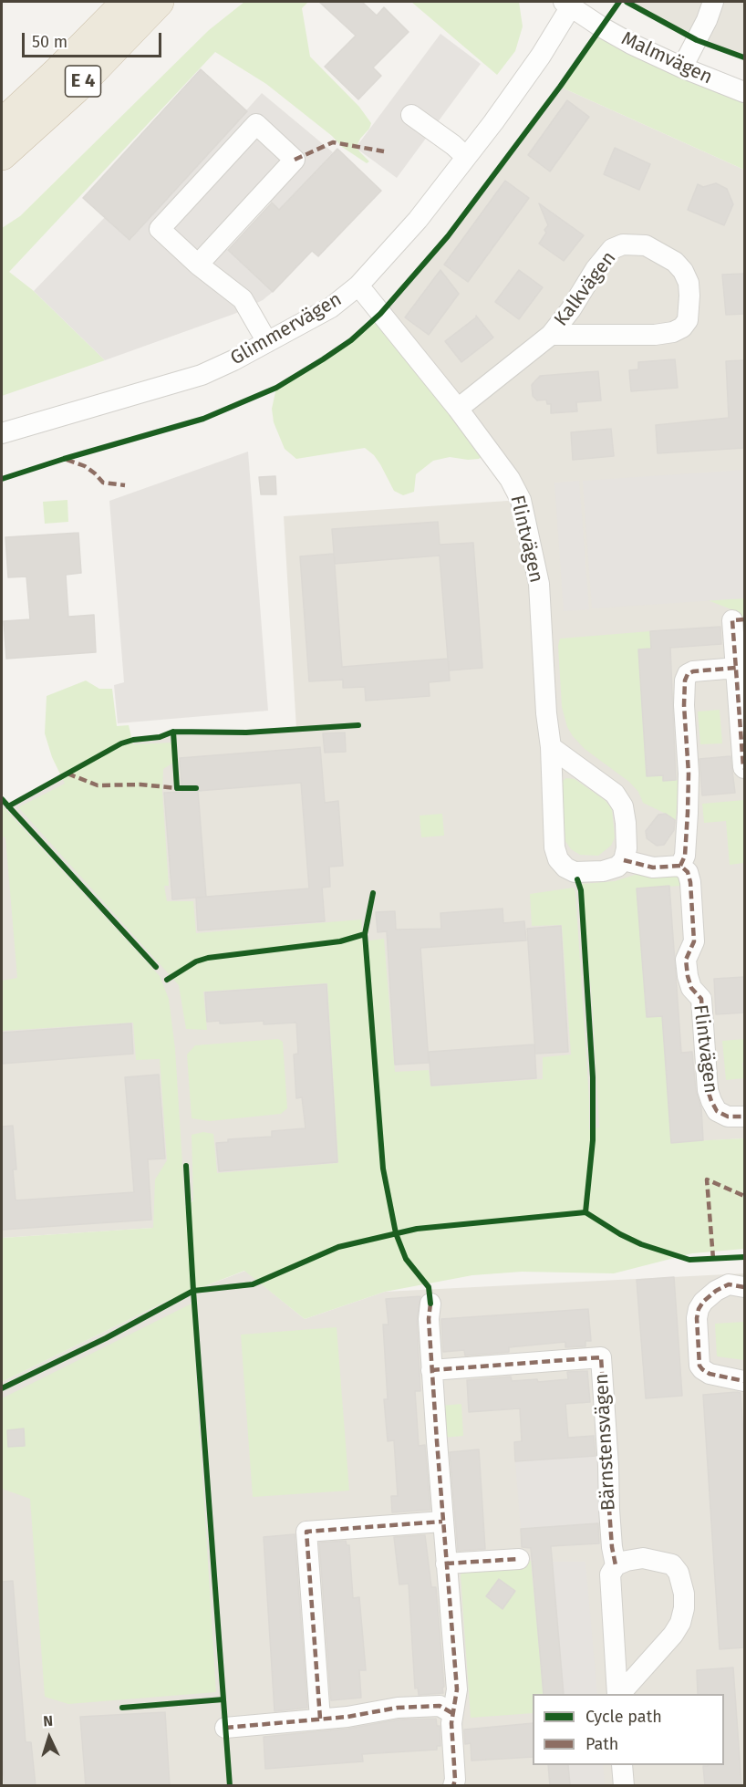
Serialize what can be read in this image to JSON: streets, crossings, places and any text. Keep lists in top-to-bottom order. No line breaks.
{"streets":{"highway":["E 4"],"street":["Malmvägen","Kalkvägen","Glimmervägen","Flintvägen","Bärnstensvägen"]},"crossings":[["Malmvägen","Glimmervägen"],["Kalkvägen","Flintvägen"],["Glimmervägen","Flintvägen"]],"legend":["Cycle path","Path"],"scale_bar":"50 m","north":"top"}
